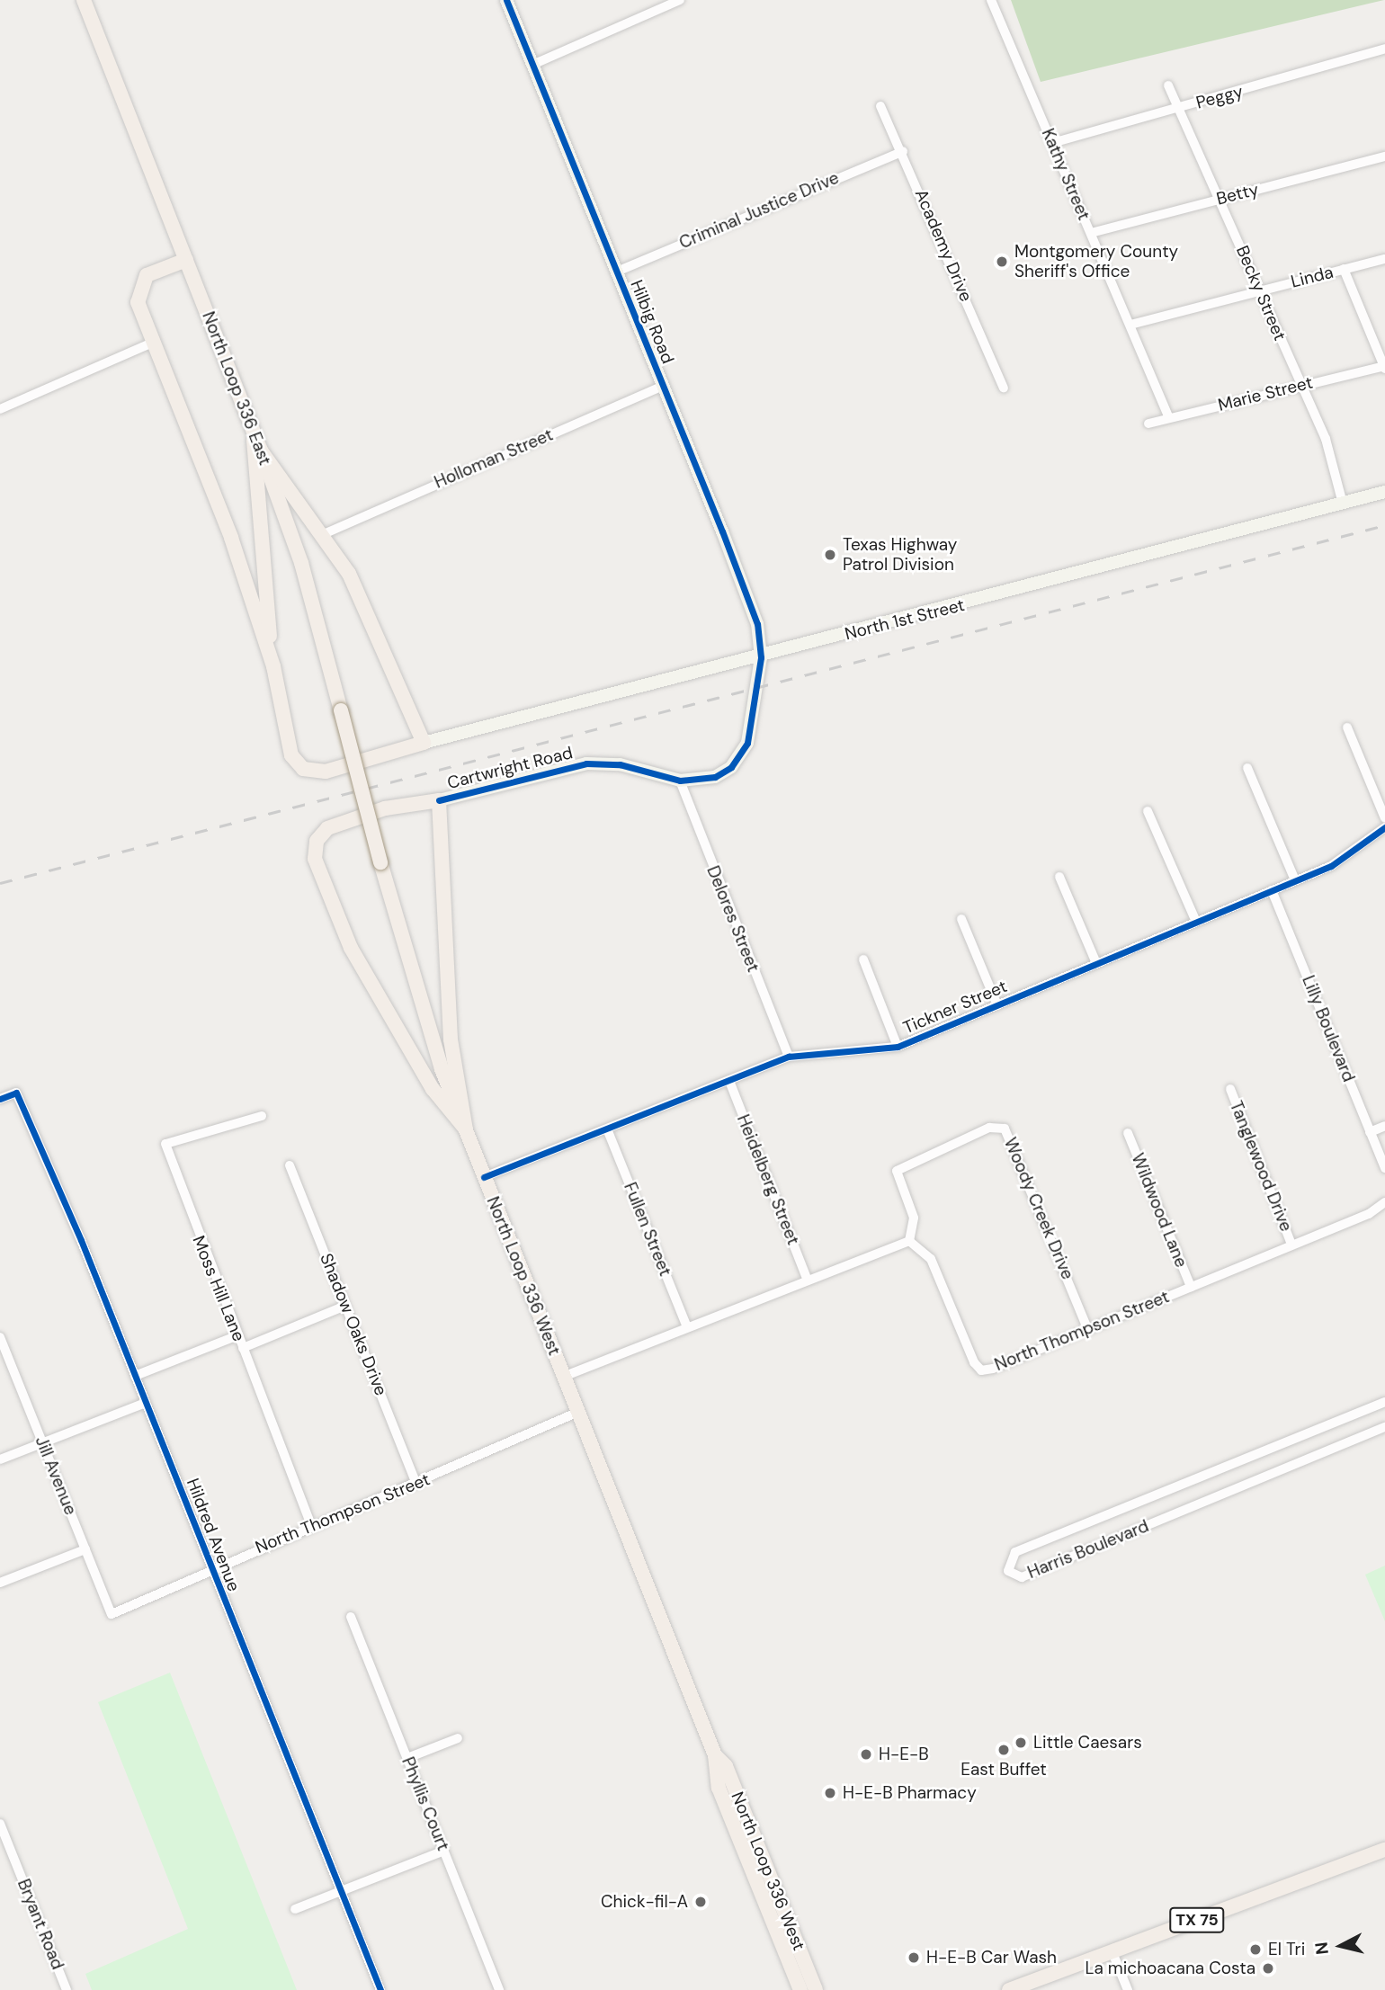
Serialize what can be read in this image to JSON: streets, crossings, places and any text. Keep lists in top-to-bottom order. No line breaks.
{"streets":{"main road":["North Loop 336 East","North Loop 336 West","TX 75"],"street":["Peggy","Kathy Street","Betty","Criminal Justice Drive","Academy Drive","Linda","Becky Street","Hilbig Road","Marie Street","Holloman Street","North 1st Street","Cartwright Road","Delores Street","Tickner Street","Lilly Boulevard","Tanglewood Drive","Heidelberg Street","Woody Creek Drive","Wildwood Lane","Fullen Street","Moss Hill Lane","Shadow Oaks Drive","North Thompson Street","Jill Avenue","Hildred Avenue","Harris Boulevard","Phyllis Court","Bryant Road"]},"crossings":[["Peggy","Kathy Street"],["Peggy","Becky Street"],["Kathy Street","Betty"],["Kathy Street","Linda"],["Kathy Street","Marie Street"],["Betty","Becky Street"],["Criminal Justice Drive","Academy Drive"],["Criminal Justice Drive","Hilbig Road"],["Linda","Becky Street"],["Becky Street","Marie Street"],["Becky Street","North 1st Street"],["Hilbig Road","Holloman Street"],["Hilbig Road","North 1st Street"],["Hilbig Road","Cartwright Road"],["North Loop 336 East","North Loop 336 West"],["North 1st Street","Cartwright Road"],["Cartwright Road","Delores Street"],["Delores Street","Tickner Street"],["Tickner Street","Lilly Boulevard"],["Tickner Street","Heidelberg Street"],["Tickner Street","Fullen Street"],["Tickner Street","North Loop 336 West"],["Tanglewood Drive","North Thompson Street"],["Woody Creek Drive","North Thompson Street"],["Wildwood Lane","North Thompson Street"],["North Loop 336 West","North Thompson Street"],["Moss Hill Lane","North Thompson Street"],["Shadow Oaks Drive","North Thompson Street"],["North Thompson Street","Jill Avenue"],["North Thompson Street","Hildred Avenue"]],"places":["Montgomery County Sheriff's Office","Texas Highway Patrol Division","Little Caesars","East Buffet","H-E-B","H-E-B Pharmacy","Chick-fil-A","El Tri","H-E-B Car Wash","La michoacana Costa"],"north":"left"}
